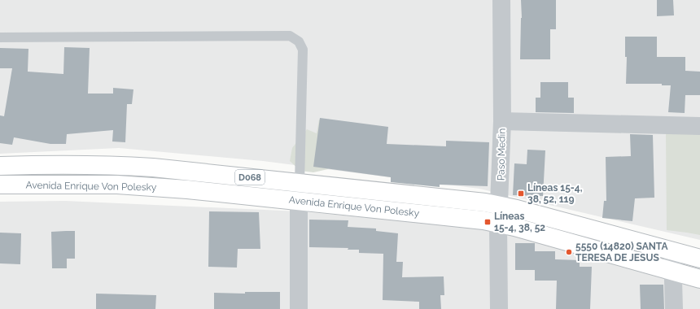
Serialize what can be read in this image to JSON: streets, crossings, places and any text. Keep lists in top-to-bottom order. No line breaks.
{"streets":{"main road":["D068","Avenida Enrique Von Polesky"],"street":["Paso Medin"]},"crossings":[["Paso Medin","Avenida Enrique Von Polesky"]],"places":{"transit":["Líneas 15-4, 38, 52, 119","Líneas 15-4, 38, 52"],"other":["5550 (14820) SANTA TERESA DE JESUS"]}}
